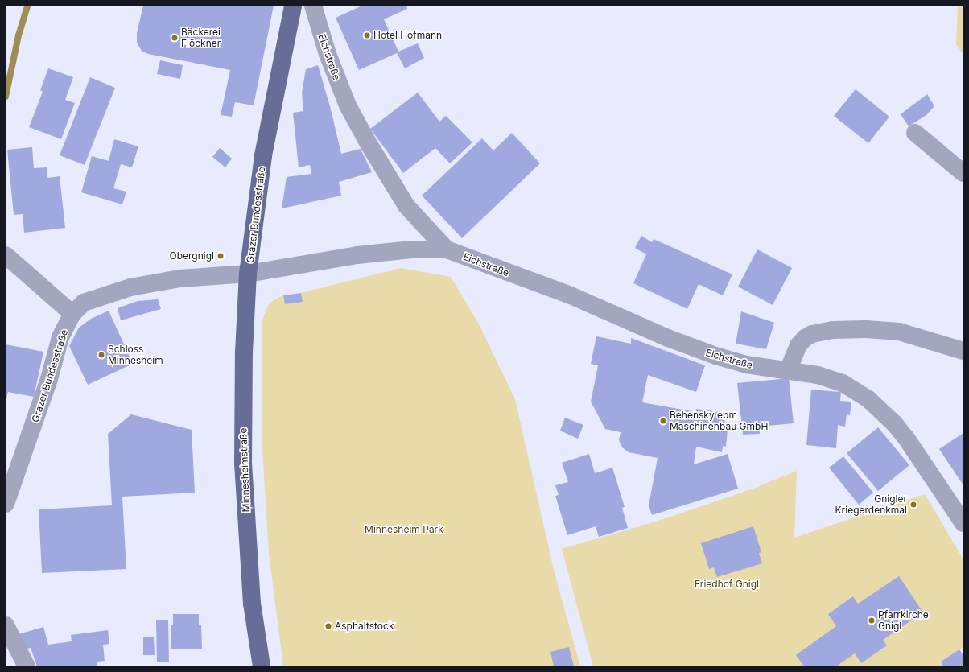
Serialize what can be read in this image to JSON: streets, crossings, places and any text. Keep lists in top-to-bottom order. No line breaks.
{"streets":{"main road":["Grazer Bundesstraße","Minnesheimstraße"],"street":["Eichstraße"]},"crossings":[["Eichstraße","Grazer Bundesstraße"],["Eichstraße","Minnesheimstraße"],["Grazer Bundesstraße","Minnesheimstraße"]],"parks":["Minnesheim Park","Friedhof Gnigl"],"places":["Hotel Hofmann","Bäckerei Flöckner","Obergnigl","Schloss Minnesheim","Behensky ebm Maschinenbau GmbH","Gnigler Kriegerdenkmal","Pfarrkirche Gnigl","Asphaltstock"]}
